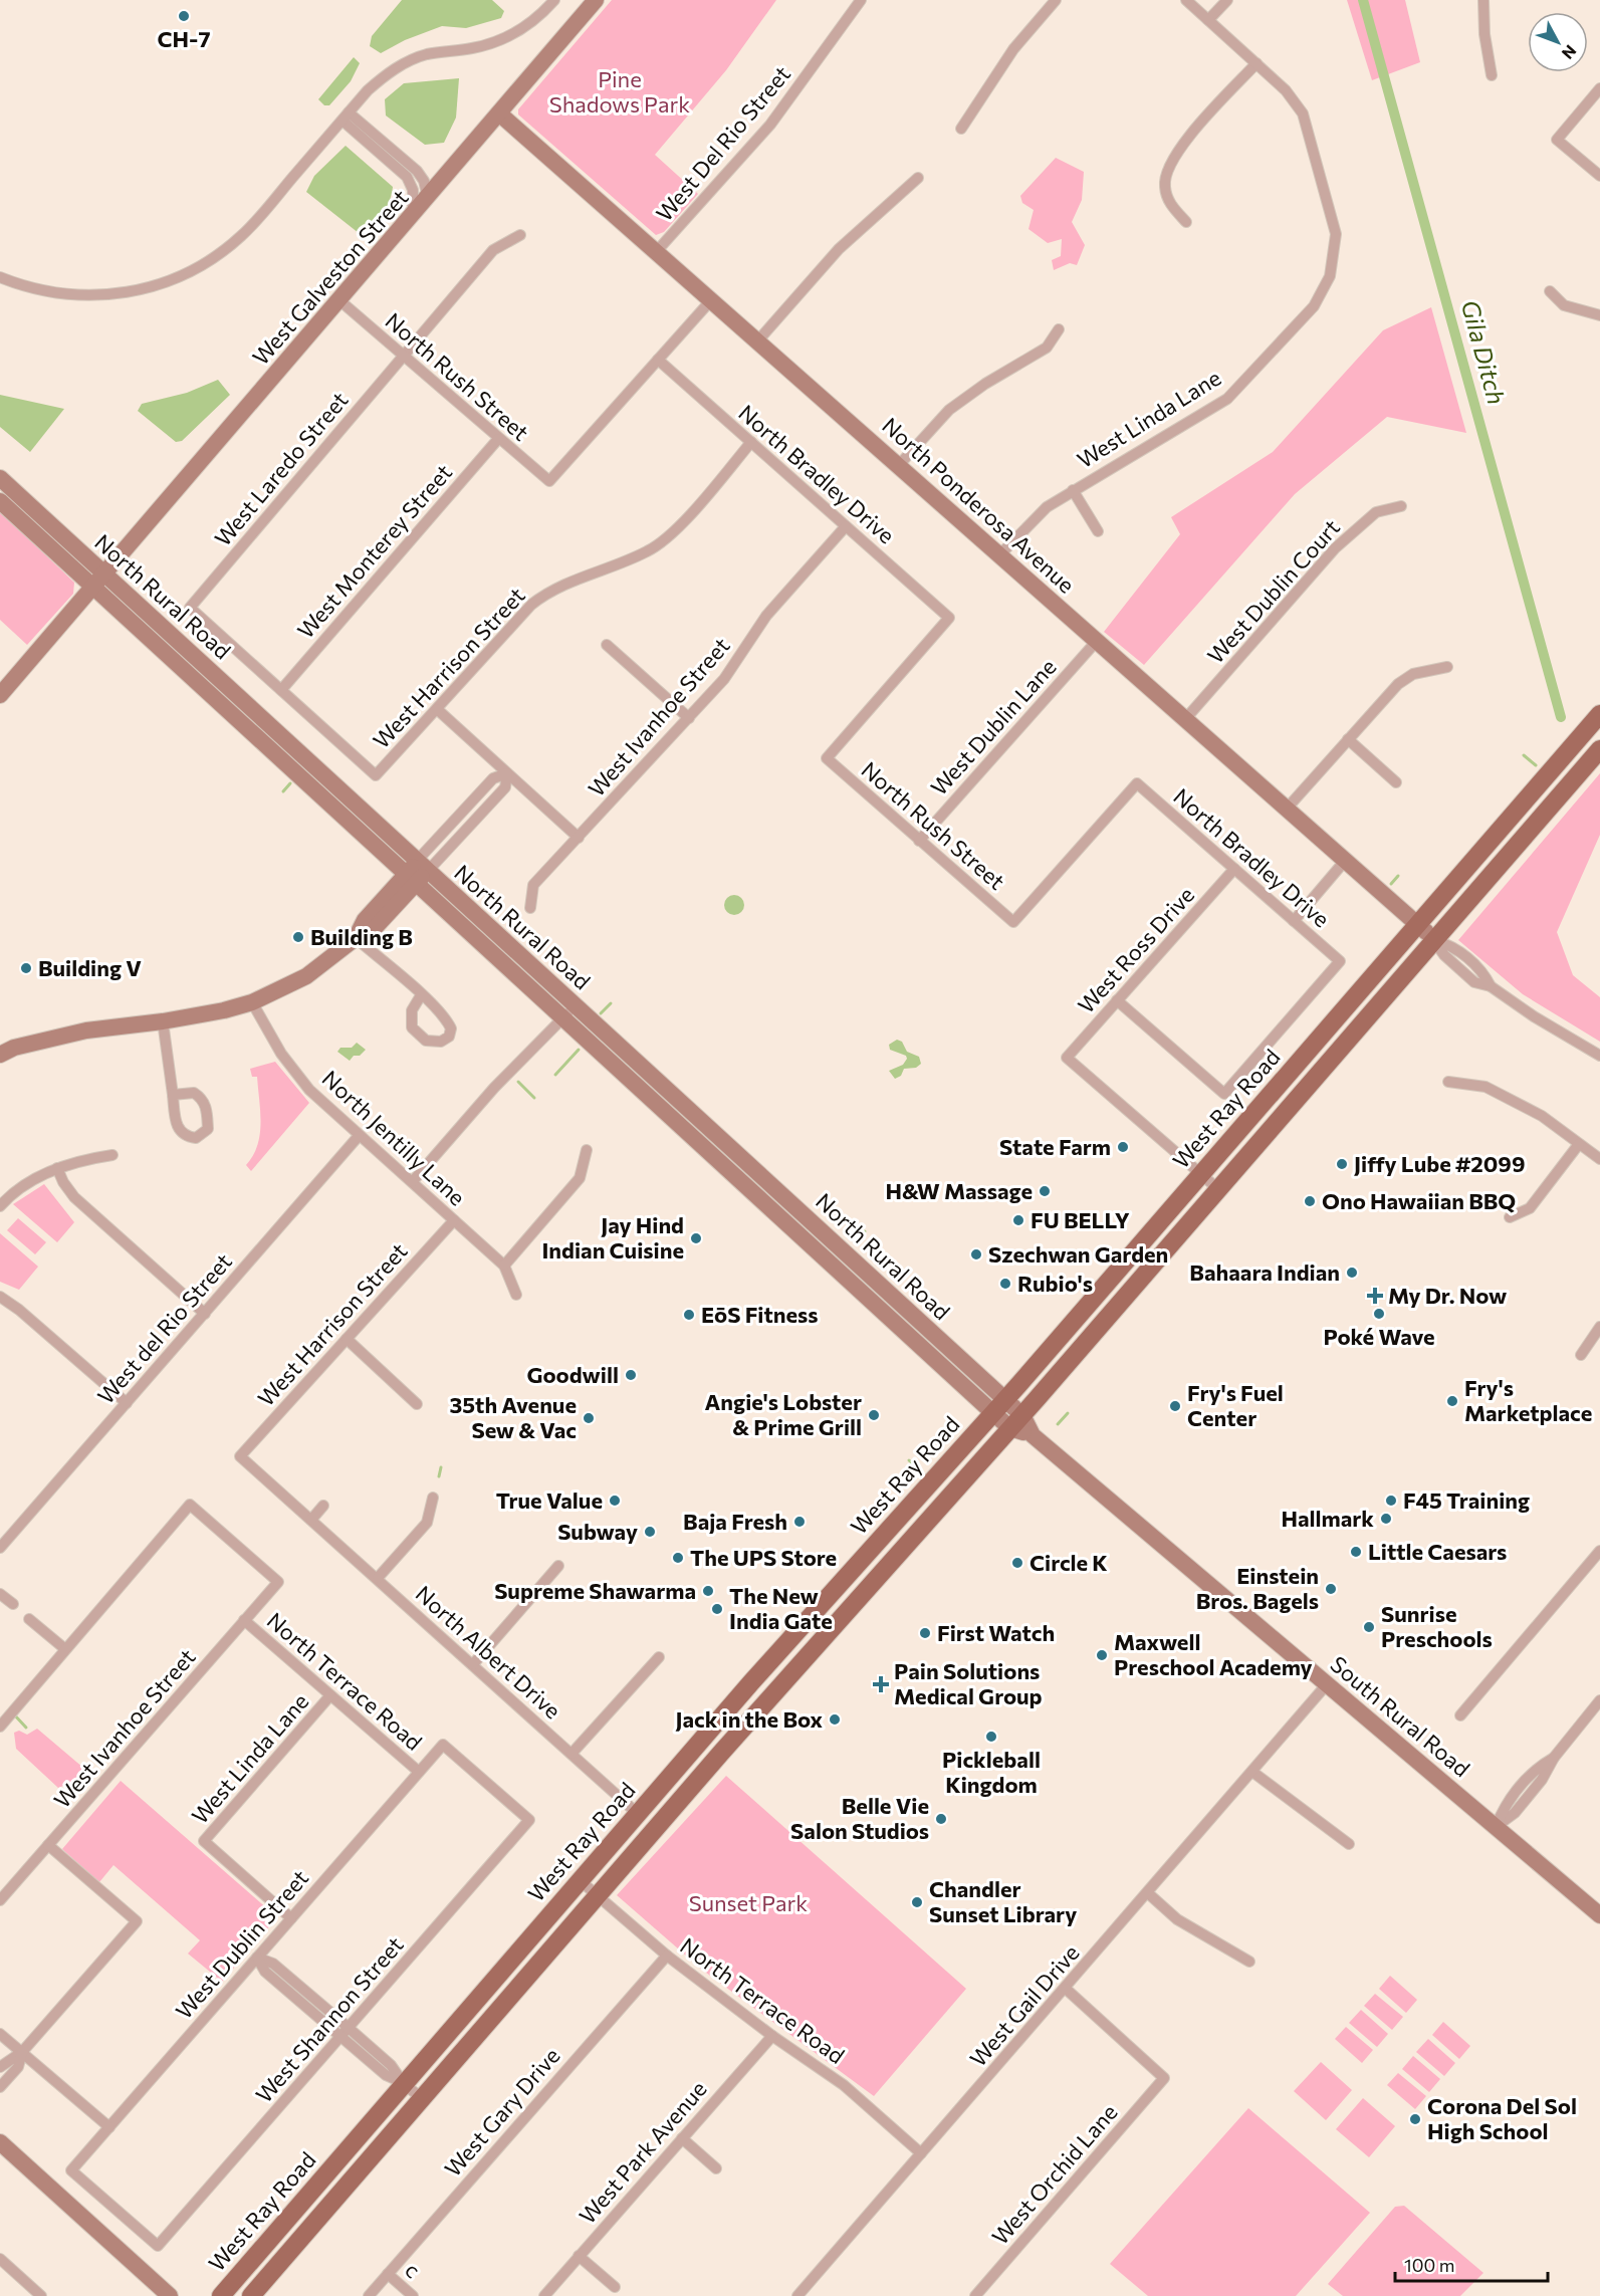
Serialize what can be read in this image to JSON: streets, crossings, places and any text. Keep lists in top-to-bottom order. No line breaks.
{"streets":{"main road":["West Galveston Street","North Ponderosa Avenue","North Rural Road","West Ray Road","South Rural Road"],"street":["West Del Rio Street","North Rush Street","West Linda Lane","West Laredo Street","North Bradley Drive","West Monterey Street","West Dublin Court","West Harrison Street","West Ivanhoe Street","West Dublin Lane","West Ross Drive","North Jentilly Lane","West del Rio Street","North Albert Drive","North Terrace Road","West Dublin Street","West Gail Drive","West Shannon Street","West Gary Drive","West Park Avenue","West Orchid Lane","c"]},"crossings":[["West Del Rio Street","North Ponderosa Avenue"],["West Galveston Street","North Rush Street"],["West Galveston Street","North Ponderosa Avenue"],["West Galveston Street","North Rural Road"],["North Rush Street","West Laredo Street"],["North Rush Street","North Bradley Drive"],["North Rush Street","West Monterey Street"],["North Rush Street","West Dublin Lane"],["West Linda Lane","North Ponderosa Avenue"],["West Linda Lane","North Terrace Road"],["West Linda Lane","West Dublin Street"],["West Laredo Street","West Monterey Street"],["West Laredo Street","West Harrison Street"],["North Bradley Drive","West Harrison Street"],["North Bradley Drive","West Ivanhoe Street"],["North Bradley Drive","West Ross Drive"],["North Ponderosa Avenue","West Dublin Court"],["North Ponderosa Avenue","West Dublin Lane"],["North Ponderosa Avenue","West Ray Road"],["West Monterey Street","West Harrison Street"],["North Rural Road","West Ray Road"],["North Rural Road","South Rural Road"],["West Harrison Street","North Jentilly Lane"],["West Harrison Street","North Albert Drive"],["West Ivanhoe Street","North Terrace Road"],["West Ross Drive","West Ray Road"],["West Ray Road","North Albert Drive"],["West Ray Road","North Terrace Road"],["West Ray Road","South Rural Road"],["North Jentilly Lane","West del Rio Street"],["North Terrace Road","West Dublin Street"],["North Terrace Road","West Gail Drive"],["North Terrace Road","West Shannon Street"],["North Terrace Road","West Gary Drive"],["North Terrace Road","West Park Avenue"],["South Rural Road","West Gail Drive"],["West Dublin Street","West Shannon Street"],["West Gail Drive","West Orchid Lane"],["West Gary Drive","c"]],"water":["Gila Ditch"],"parks":["Pine Shadows Park","Sunset Park"],"places":{"other":["CH-7","Building B","Building V","State Farm","Jiffy Lube #2099","H&W Massage","Ono Hawaiian BBQ","FU BELLY","Jay Hind Indian Cuisine","Szechwan Garden","Bahaara Indian","Rubio's","Poké Wave","EōS Fitness","Goodwill","Fry's Marketplace","Fry's Fuel Center","Angie's Lobster & Prime Grill","35th Avenue Sew & Vac","True Value","F45 Training","Hallmark","Baja Fresh","Subway","Little Caesars","The UPS Store","Circle K","Einstein Bros. Bagels","Supreme Shawarma","The New India Gate","Sunrise Preschools","First Watch","Maxwell Preschool Academy","Jack in the Box","Pickleball Kingdom","Belle Vie Salon Studios","Chandler Sunset Library","Corona Del Sol High School"],"health":["My Dr. Now","Pain Solutions Medical Group"]},"scale_bar":"100 m","north":"bottom right"}
